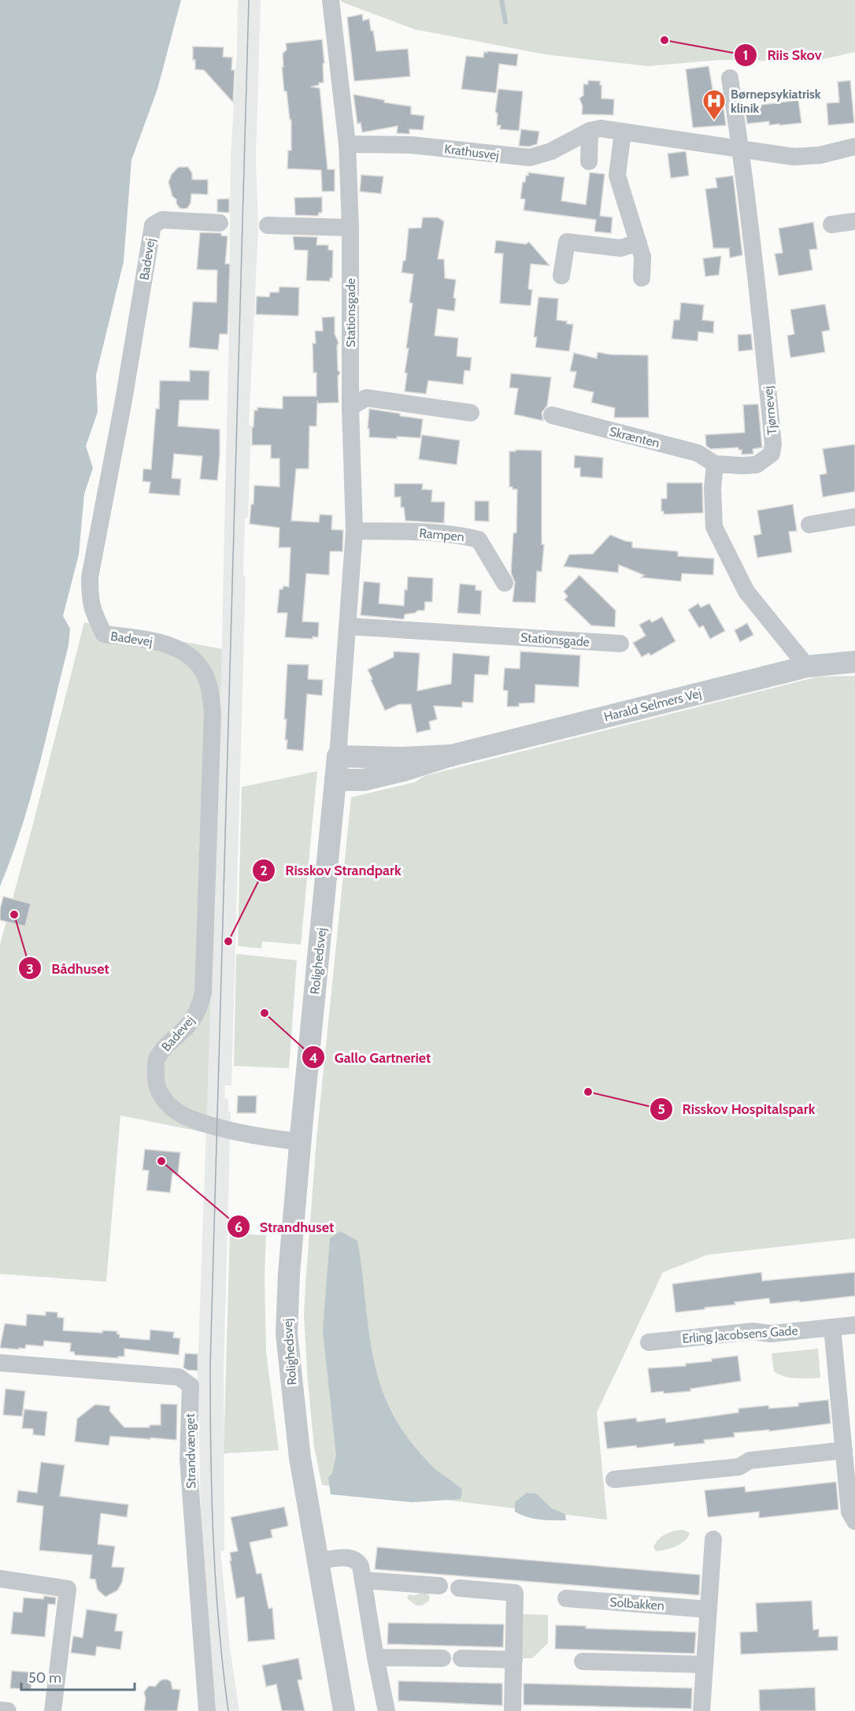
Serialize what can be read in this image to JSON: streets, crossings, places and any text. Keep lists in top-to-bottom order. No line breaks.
{"streets":{"street":["Krathusvej","Badevej","Stationsgade","Tjørnevej","Skrænten","Rampen","Harald Selmers Vej","Rolighedsvej","Erling Jacobsens Gade","Strandvænget","Solbakken"]},"crossings":[["Krathusvej","Stationsgade"],["Krathusvej","Tjørnevej"],["Badevej","Rolighedsvej"],["Stationsgade","Rampen"],["Stationsgade","Harald Selmers Vej"],["Stationsgade","Rolighedsvej"],["Tjørnevej","Skrænten"],["Harald Selmers Vej","Rolighedsvej"]],"places":{"other":["Riis Skov","Bådhuset","Risskov Strandpark","Gallo Gartneriet","Risskov Hospitalspark","Strandhuset"],"hospital":["Børnepsykiatrisk klinik"]},"scale_bar":"50 m"}
